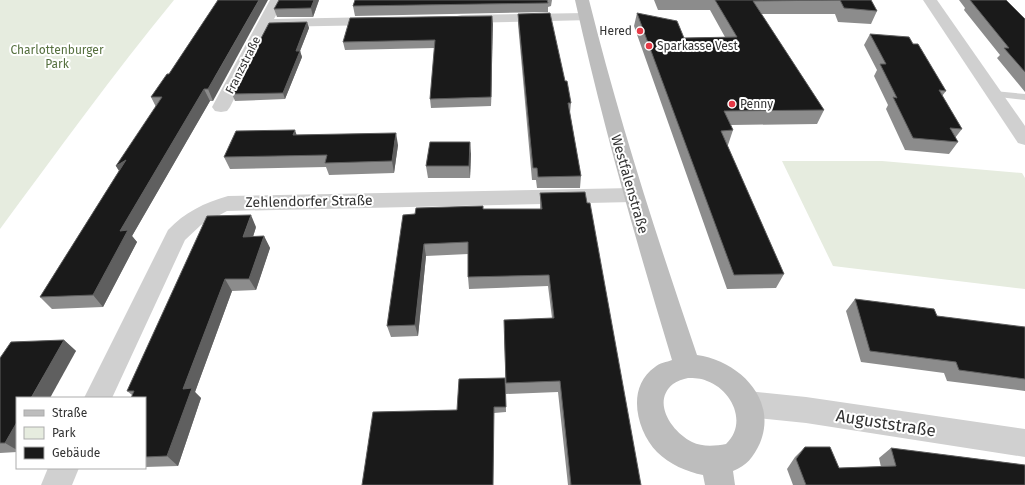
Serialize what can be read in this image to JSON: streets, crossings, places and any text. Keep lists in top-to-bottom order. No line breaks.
{"streets":{"main road":["Westfalenstraße"],"street":["Franzstraße","Zehlendorfer Straße","Auguststraße"]},"crossings":[["Westfalenstraße","Zehlendorfer Straße"],["Westfalenstraße","Auguststraße"]],"parks":["Charlottenburger Park"],"places":["Hered","Sparkasse Vest","Penny"],"legend":["Straße","Park","Gebäude"]}
